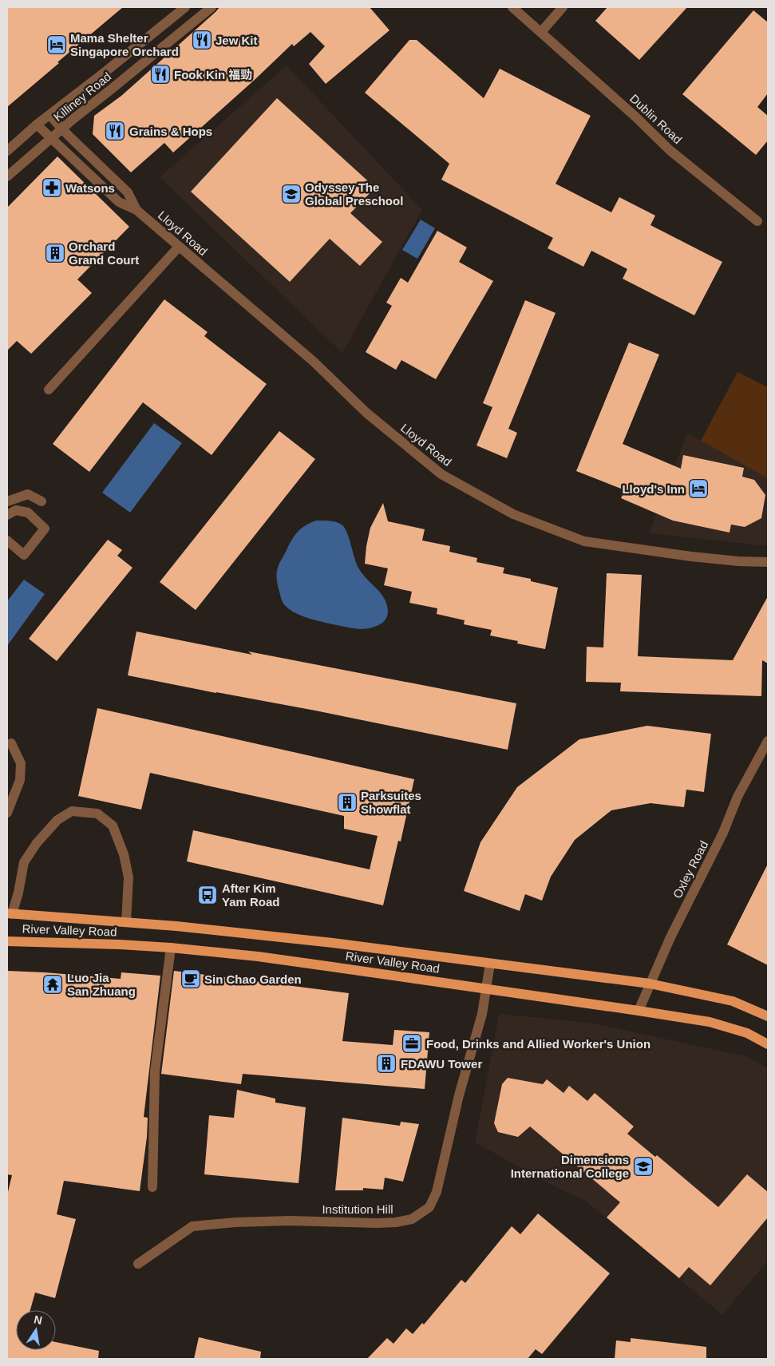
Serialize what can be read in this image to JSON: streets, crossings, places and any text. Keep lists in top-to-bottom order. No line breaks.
{"streets":{"main road":["River Valley Road"],"street":["Killiney Road","Dublin Road","Lloyd Road","Oxley Road","Institution Hill"]},"crossings":[["Killiney Road","Lloyd Road"],["Oxley Road","River Valley Road"],["River Valley Road","Institution Hill"]],"places":{"restaurant":["Jew Kit","Fook Kin 福勁","Grains & Hops"],"hotel":["Mama Shelter Singapore Orchard","Lloyd's Inn"],"pharmacy":["Watsons"],"school or university":["Odyssey The Global Preschool","Dimensions International College"],"building":["Orchard Grand Court","Parksuites Showflat","FDAWU Tower"],"bus stop":["After Kim Yam Road"],"cafe":["Sin Chao Garden"],"temple":["Luo Jia San Zhuang"],"office":["Food, Drinks and Allied Worker's Union"]},"north":"top"}
